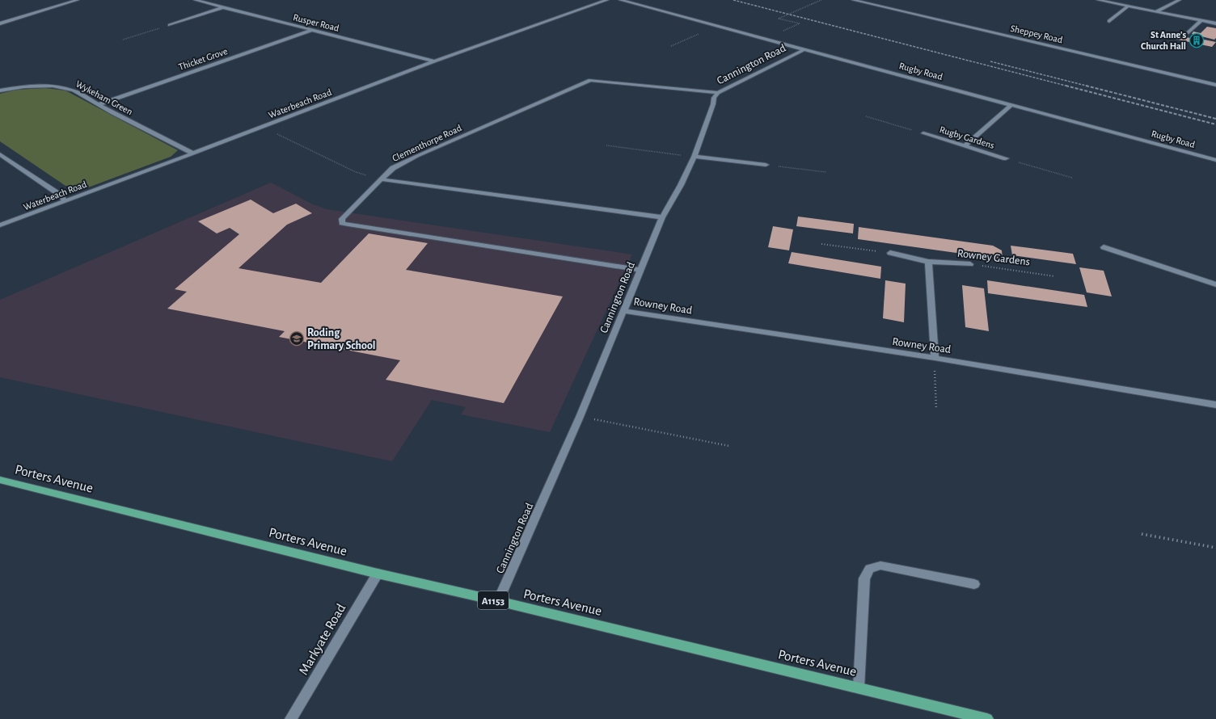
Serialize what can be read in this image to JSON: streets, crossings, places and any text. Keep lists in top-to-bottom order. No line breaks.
{"streets":{"main road":["Porters Avenue","A1153"],"street":["Rusper Road","Sheppey Road","Thicket Grove","Cannington Road","Rugby Road","Wykeham Green","Waterbeach Road","Rugby Gardens","Clementhorpe Road","Rowney Gardens","Rowney Road","Markyate Road"]},"crossings":[["Rusper Road","Thicket Grove"],["Rusper Road","Waterbeach Road"],["Thicket Grove","Wykeham Green"],["Cannington Road","Rugby Road"],["Cannington Road","Clementhorpe Road"],["Cannington Road","Rowney Road"],["Cannington Road","Porters Avenue"],["Wykeham Green","Waterbeach Road"],["Porters Avenue","Markyate Road"]],"places":{"building":["St Anne's Church Hall"],"school or university":["Roding Primary School"]}}
